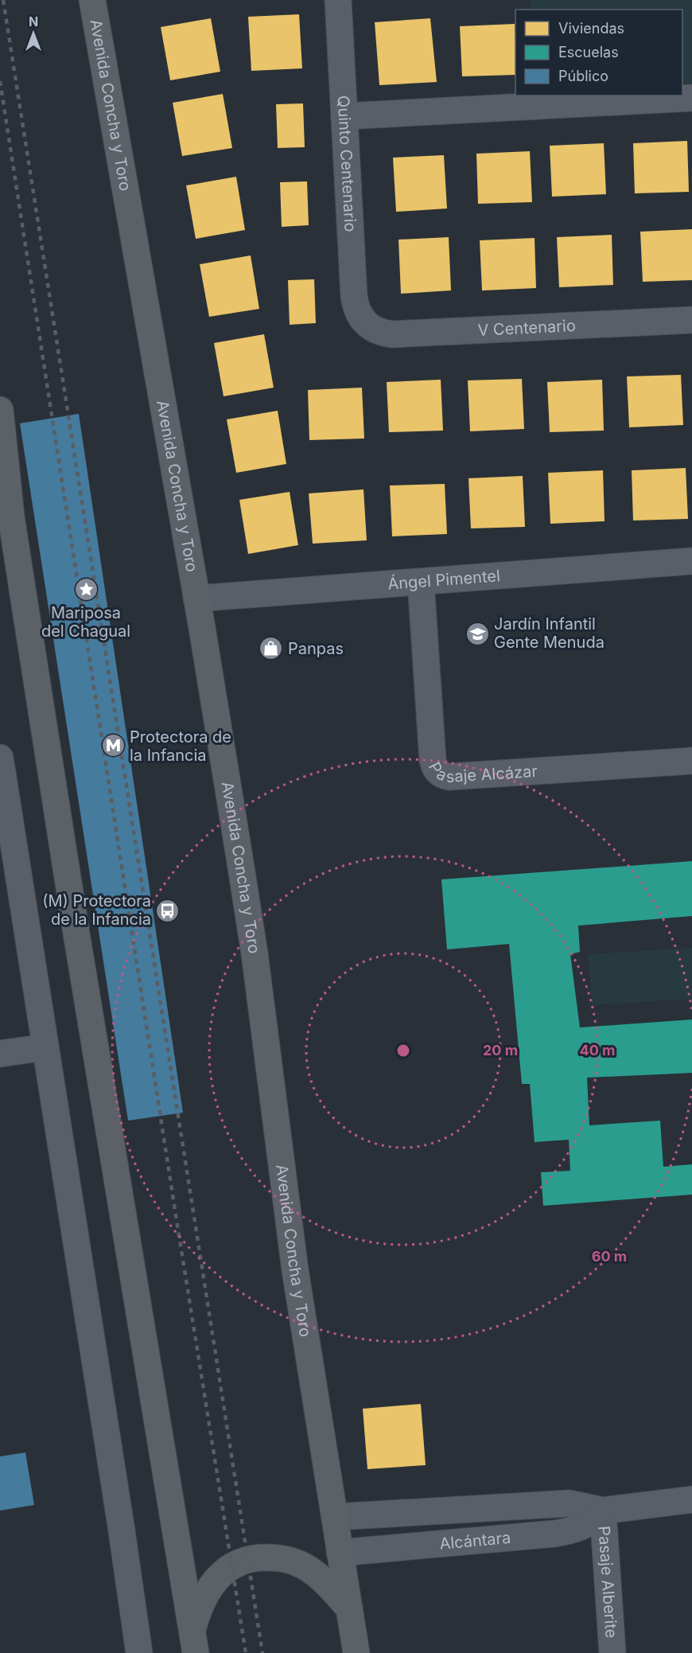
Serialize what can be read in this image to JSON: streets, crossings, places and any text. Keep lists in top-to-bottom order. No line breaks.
{"streets":{"main road":["Avenida Concha y Toro"],"street":["Quinto Centenario","V Centenario","Ángel Pimentel","Pasaje Alcázar","Alcántara","Pasaje Alberite"]},"crossings":[["Avenida Concha y Toro","Ángel Pimentel"],["Avenida Concha y Toro","Alcántara"],["Quinto Centenario","V Centenario"],["Ángel Pimentel","Pasaje Alcázar"],["Alcántara","Pasaje Alberite"]],"places":{"place":["Mariposa del Chagual"],"school or university":["Jardín Infantil Gente Menuda"],"shop":["Panpas"],"metro station":["Protectora de la Infancia"],"bus stop":["(M) Protectora de la Infancia"]},"legend":["Viviendas","Escuelas","Público"],"north":"top","rings":["20 m","40 m","60 m"]}
